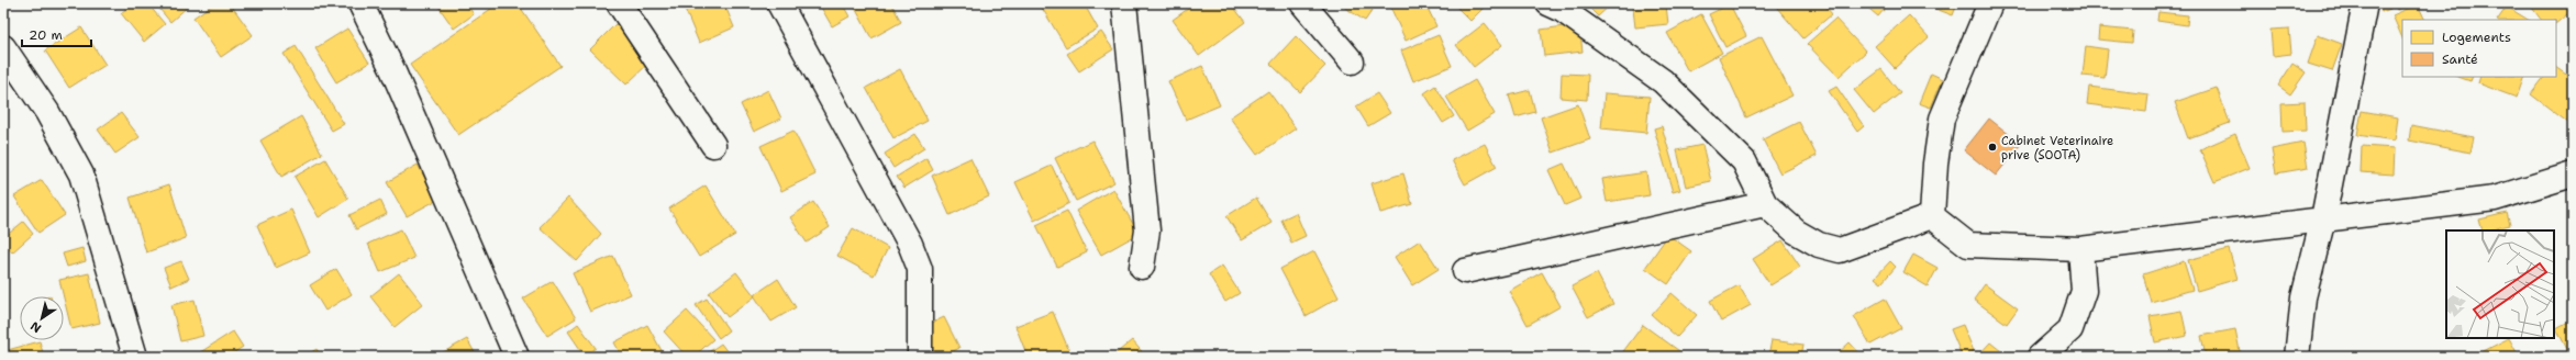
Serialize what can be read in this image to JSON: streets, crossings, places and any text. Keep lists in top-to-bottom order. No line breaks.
{"places":["Cabinet Veterinaire prive (SOOTA)"],"legend":["Logements","Santé"],"scale_bar":"20 m","north":"bottom left"}
